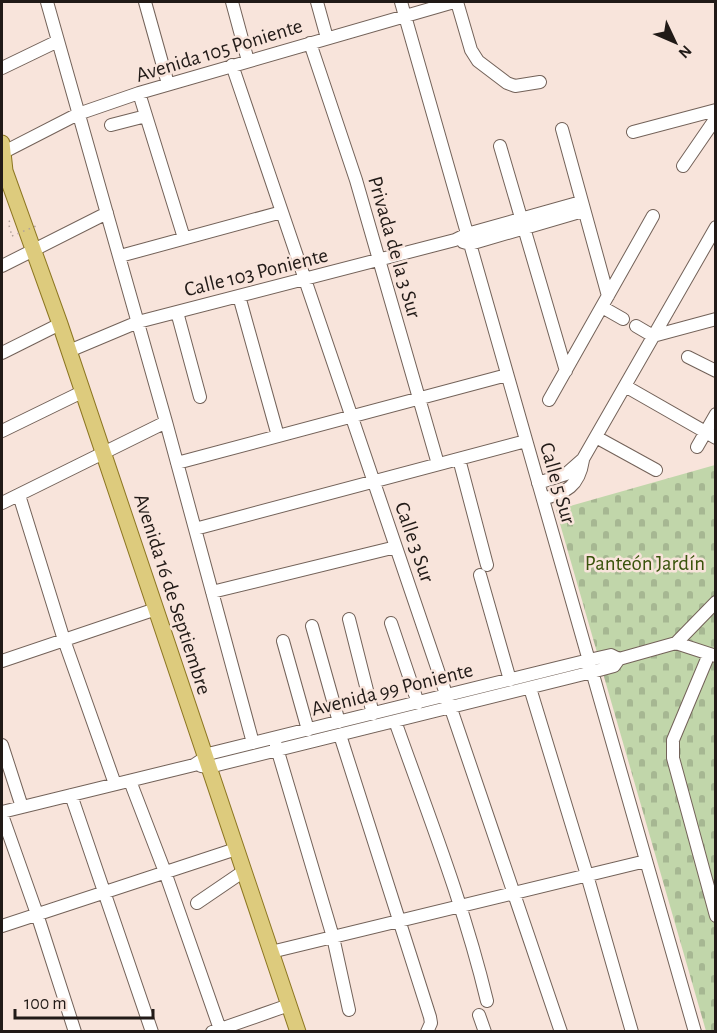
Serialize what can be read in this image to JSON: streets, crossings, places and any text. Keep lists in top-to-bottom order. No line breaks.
{"streets":{"main road":["Avenida 16 de Septiembre"],"street":["Avenida 105 Poniente","Privada de la 3 Sur","Calle 103 Poniente","Calle 5 Sur","Calle 3 Sur","Avenida 99 Poniente"]},"crossings":[["Avenida 105 Poniente","Privada de la 3 Sur"],["Avenida 105 Poniente","Calle 5 Sur"],["Avenida 105 Poniente","Calle 3 Sur"],["Avenida 105 Poniente","Avenida 16 de Septiembre"],["Privada de la 3 Sur","Calle 103 Poniente"],["Calle 103 Poniente","Calle 5 Sur"],["Calle 103 Poniente","Calle 3 Sur"],["Calle 103 Poniente","Avenida 16 de Septiembre"],["Calle 5 Sur","Avenida 99 Poniente"],["Calle 3 Sur","Avenida 99 Poniente"],["Avenida 16 de Septiembre","Avenida 99 Poniente"]],"parks":["Panteón Jardín"],"scale_bar":"100 m","north":"bottom right"}
